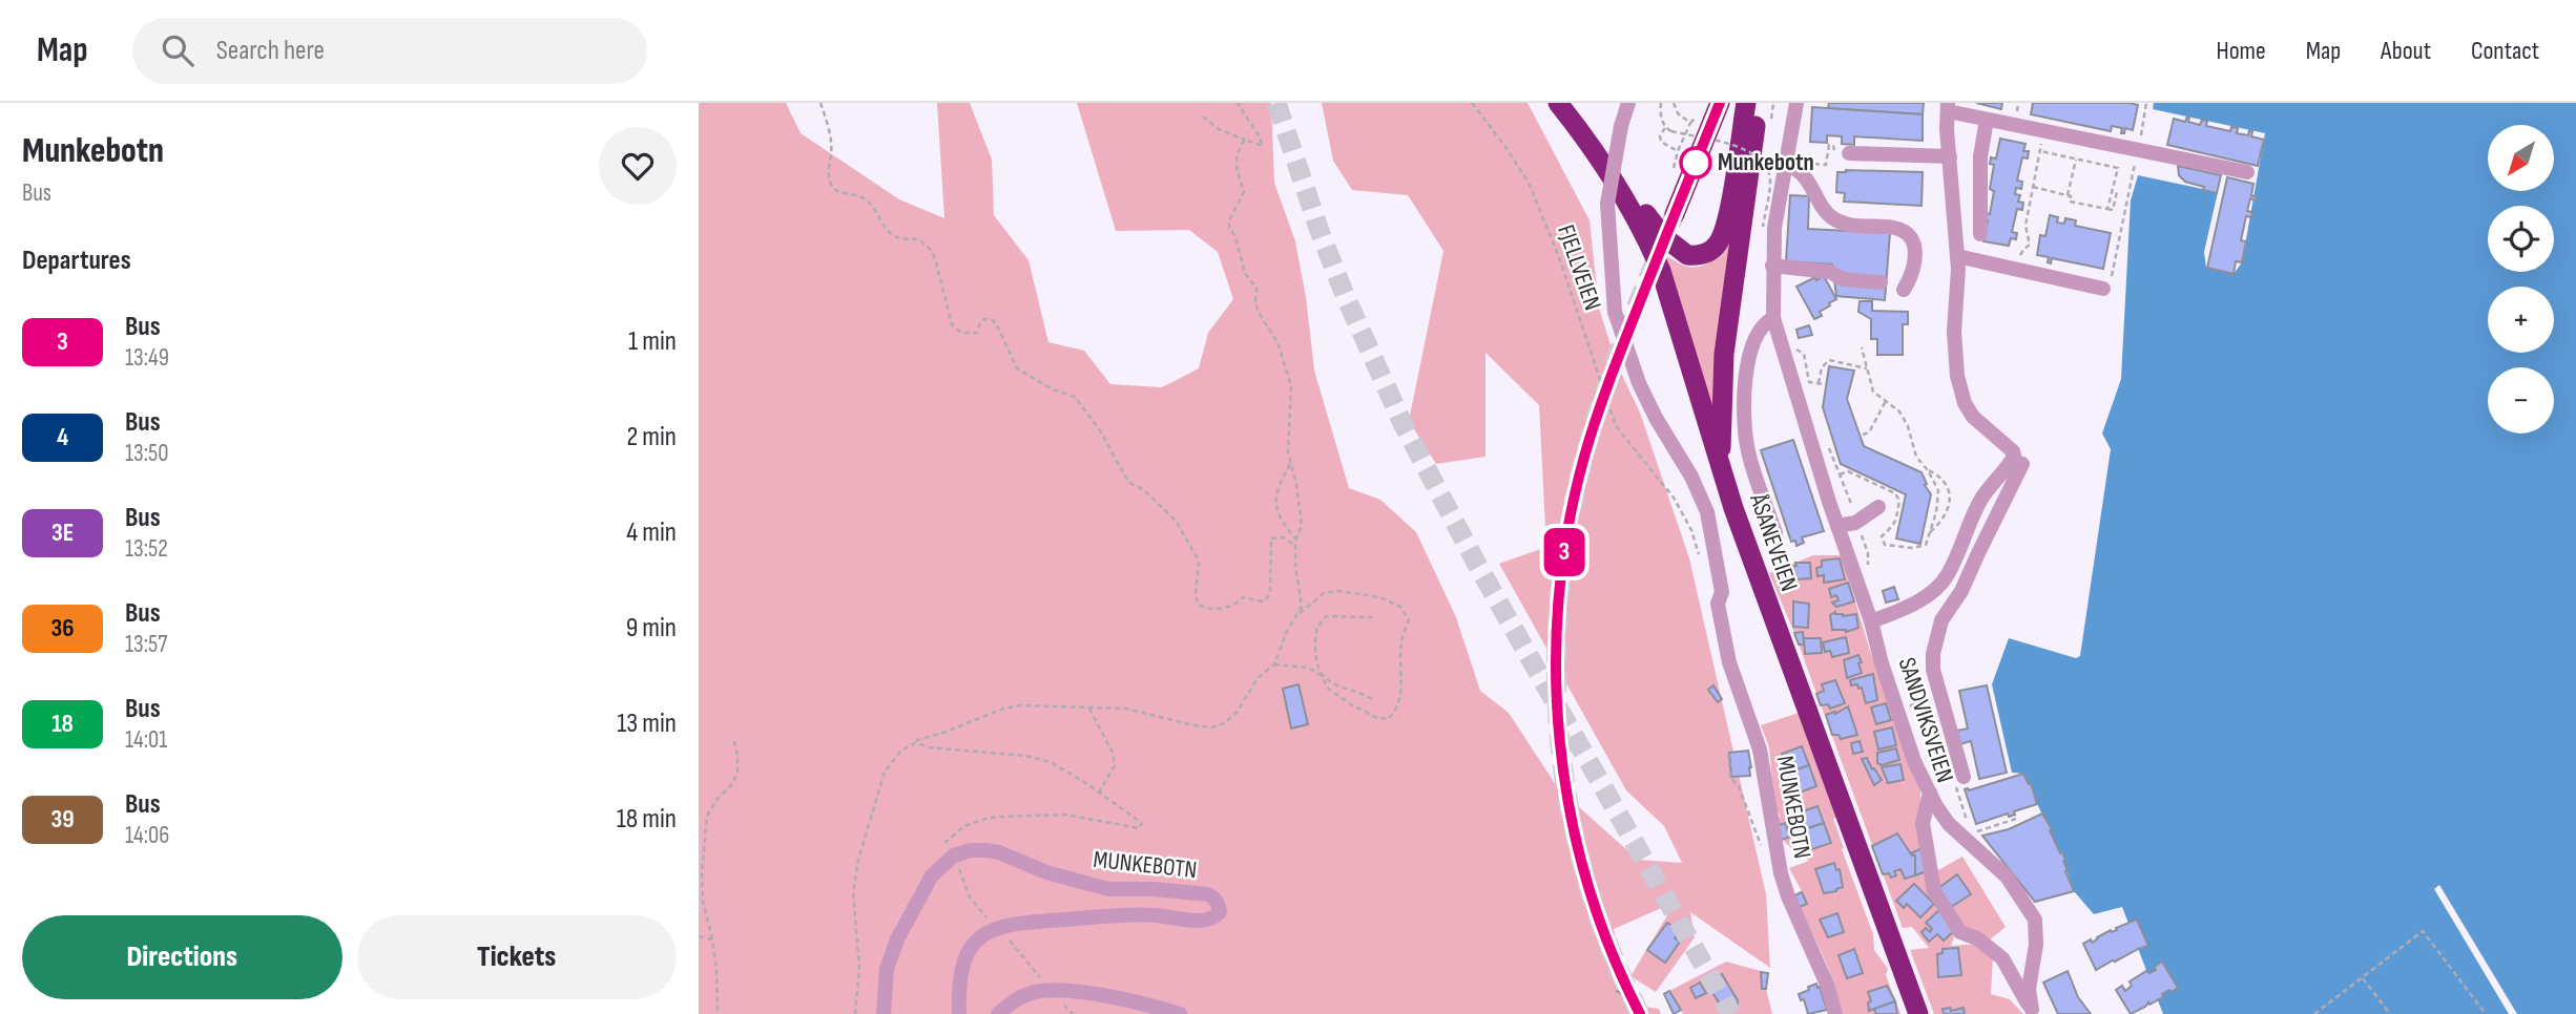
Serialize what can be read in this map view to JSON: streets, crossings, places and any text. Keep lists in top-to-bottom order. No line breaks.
{"streets":{"highway":["ÅSANEVEIEN"],"street":["SANDVIKSVEIEN","MUNKEBOTN"],"path":["FJELLVEIEN"]},"places":["Munkebotn"],"lines":["bus line 3"],"north":"bottom left","page":{"header":"Map","search":"Search here","nav":["Home","Map","About","Contact"],"heading":[["Munkebotn","Bus"],"Departures"],"on_map":"3","map_buttons":["+","−"],"list":[{"mark":"3","name":"Bus","note":"13:49","value":"1 min"},{"mark":"4","name":"Bus","note":"13:50","value":"2 min"},{"mark":"3E","name":"Bus","note":"13:52","value":"4 min"},{"mark":"36","name":"Bus","note":"13:57","value":"9 min"},{"mark":"18","name":"Bus","note":"14:01","value":"13 min"},{"mark":"39","name":"Bus","note":"14:06","value":"18 min"}],"buttons":["Directions","Tickets"]}}
